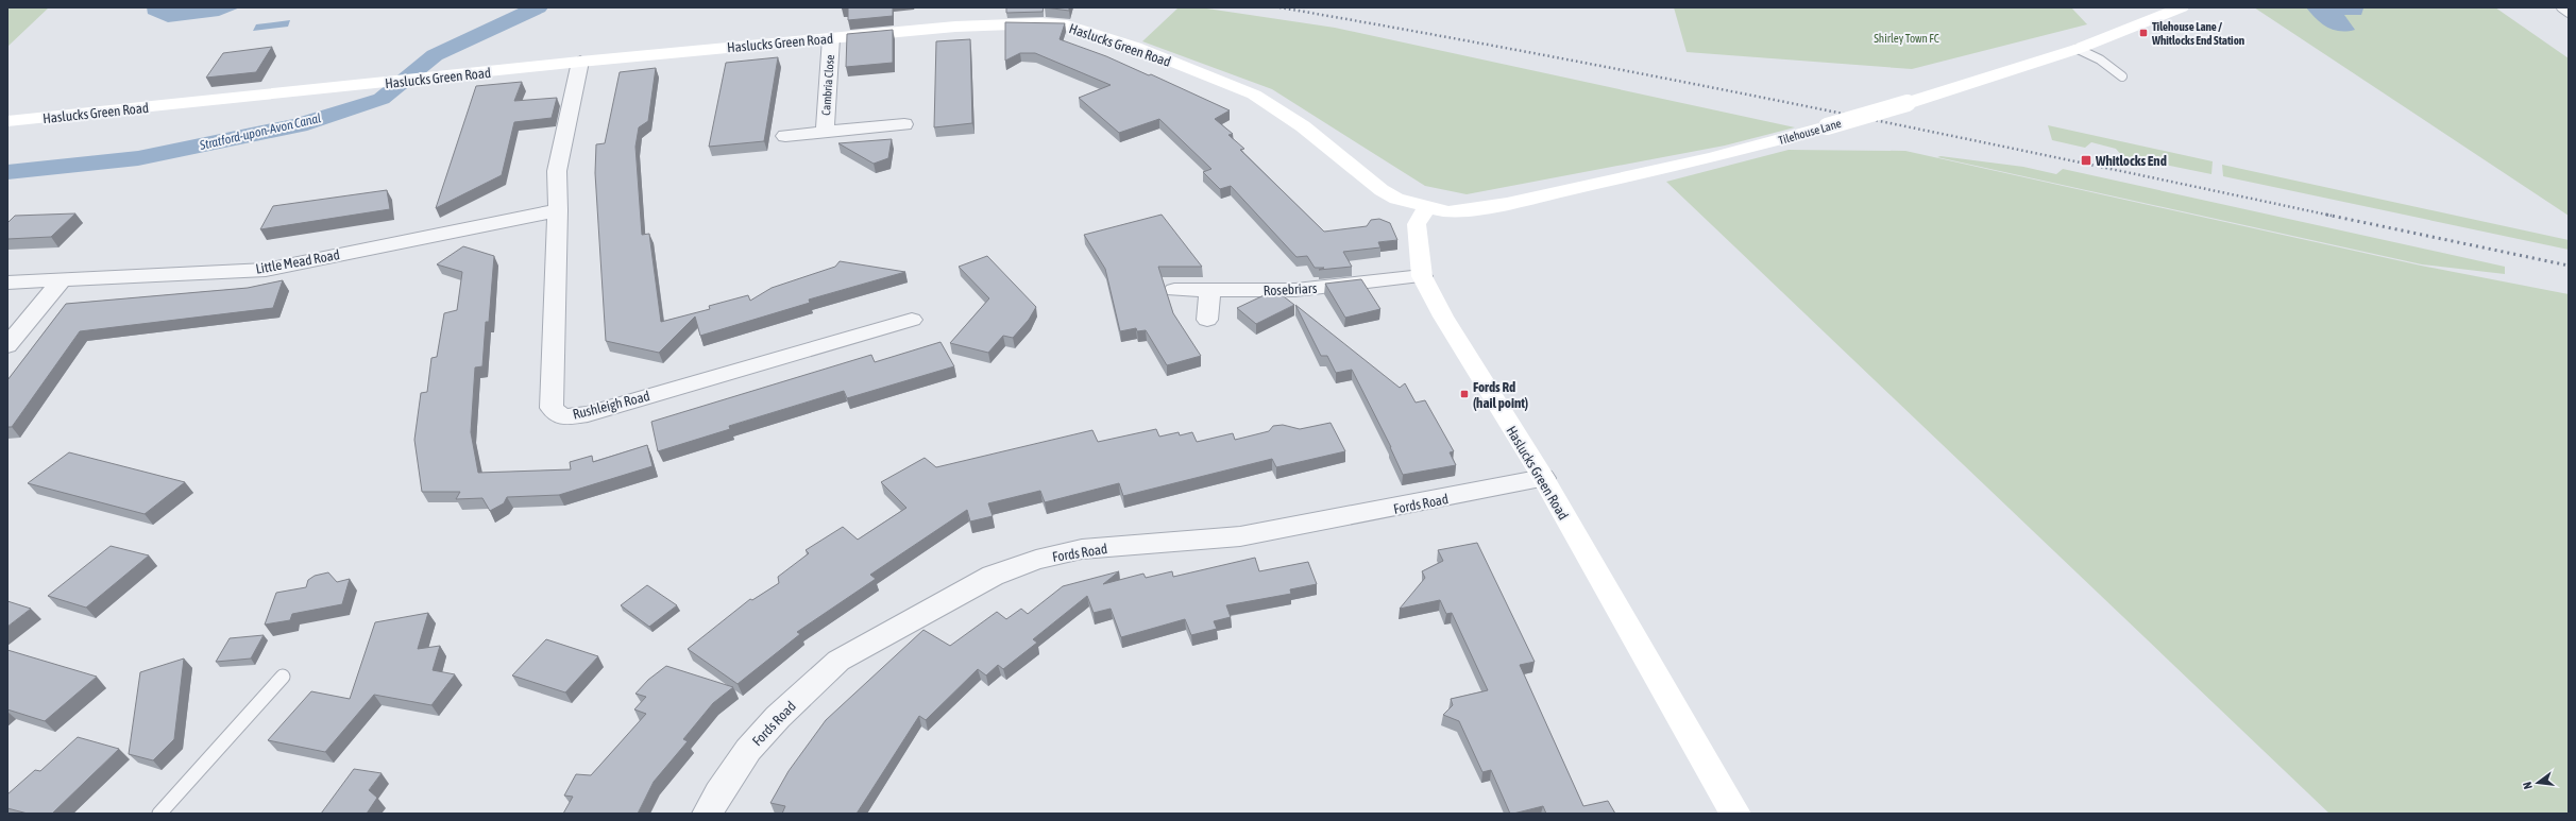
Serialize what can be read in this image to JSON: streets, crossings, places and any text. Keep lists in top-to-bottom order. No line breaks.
{"streets":{"street":["Haslucks Green Road","Cambria Close","Tilehouse Lane","Little Mead Road","Rosebriars","Rushleigh Road","Fords Road"]},"crossings":[["Haslucks Green Road","Cambria Close"],["Haslucks Green Road","Tilehouse Lane"],["Haslucks Green Road","Rosebriars"],["Haslucks Green Road","Rushleigh Road"],["Haslucks Green Road","Fords Road"],["Little Mead Road","Rushleigh Road"]],"water":["Stratford-upon-Avon Canal"],"parks":["Shirley Town FC"],"places":{"transit":["Tilehouse Lane / Whitlocks End Station","Whitlocks End","Fords Rd (hail point)"]},"north":"left"}
